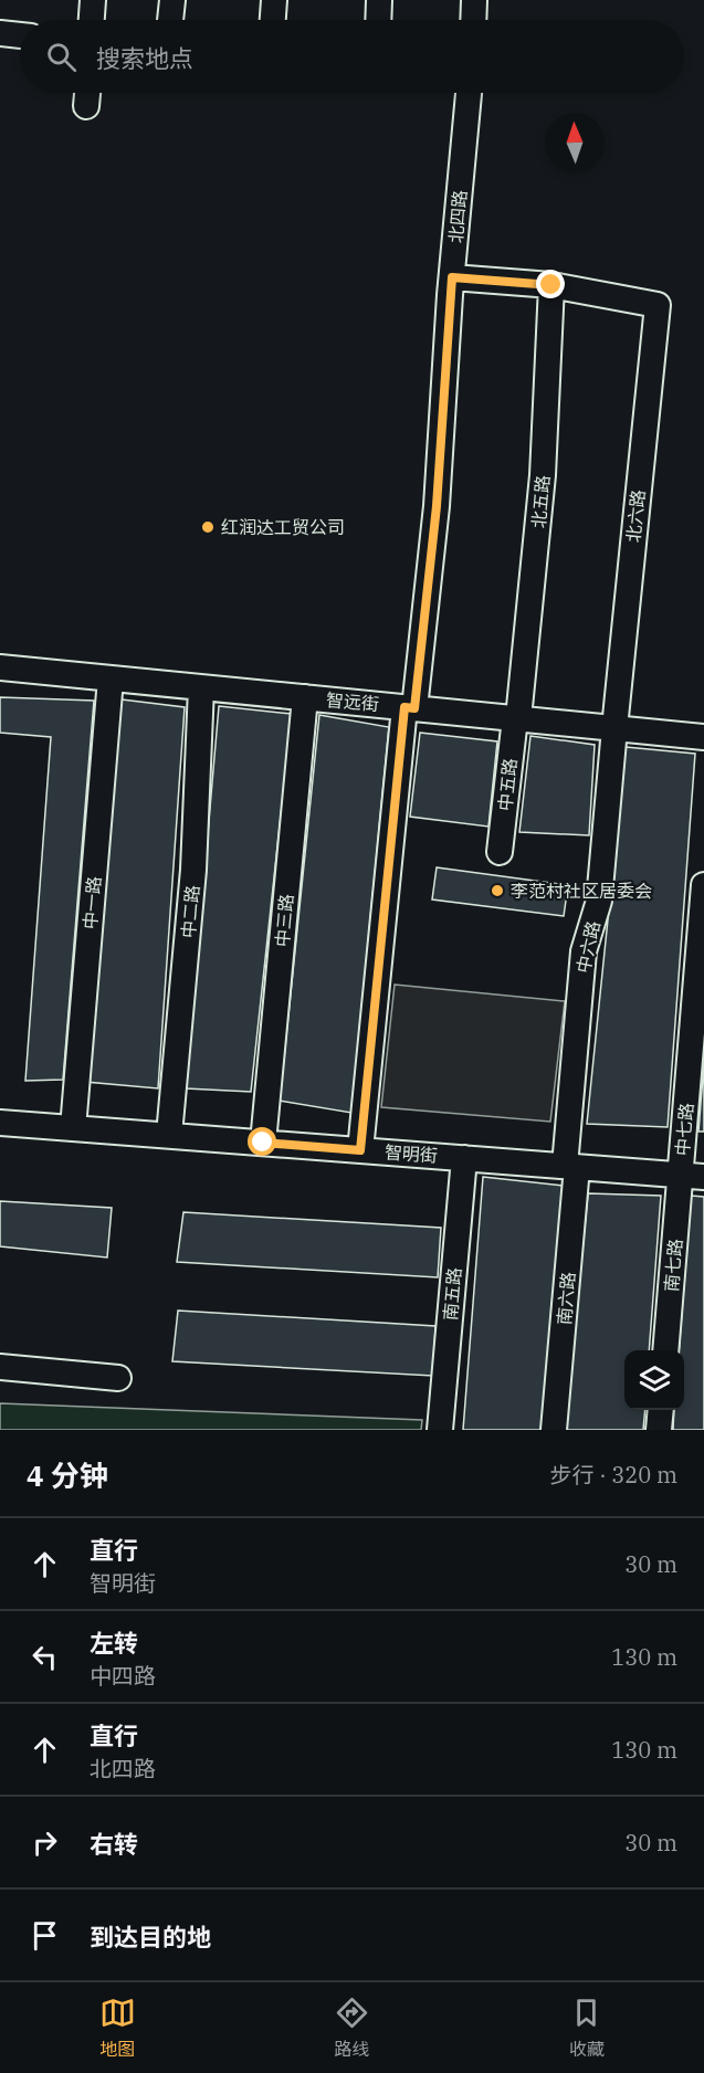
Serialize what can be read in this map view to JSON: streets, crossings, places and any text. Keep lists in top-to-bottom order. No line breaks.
{"streets":{"street":["北四路","北五路","北六路","智远街","中五路","中一路","中二路","中三路","中六路","中七路","智明街","南七路","南五路","南六路"]},"crossings":[["北四路","智远街"],["北四路","智明街"],["北五路","北六路"],["北五路","智远街"],["北五路","中五路"],["北六路","智远街"],["北六路","中六路"],["智远街","中五路"],["智远街","中一路"],["智远街","中二路"],["智远街","中三路"],["智远街","中六路"],["中一路","智明街"],["中二路","智明街"],["中三路","智明街"],["中六路","智明街"],["中六路","南六路"],["中七路","智明街"],["中七路","南七路"],["智明街","南七路"],["智明街","南五路"],["智明街","南六路"]],"places":["红润达工贸公司","李范村社区居委会"],"north":"top","page":{"search":"搜索地点","heading":["4 分钟","步行 · 320 m"],"list":[["直行","智明街","30 m"],["左转","中四路","130 m"],["直行","北四路","130 m"],["右转","30 m"],"到达目的地"],"nav":["地图","路线","收藏"]}}
